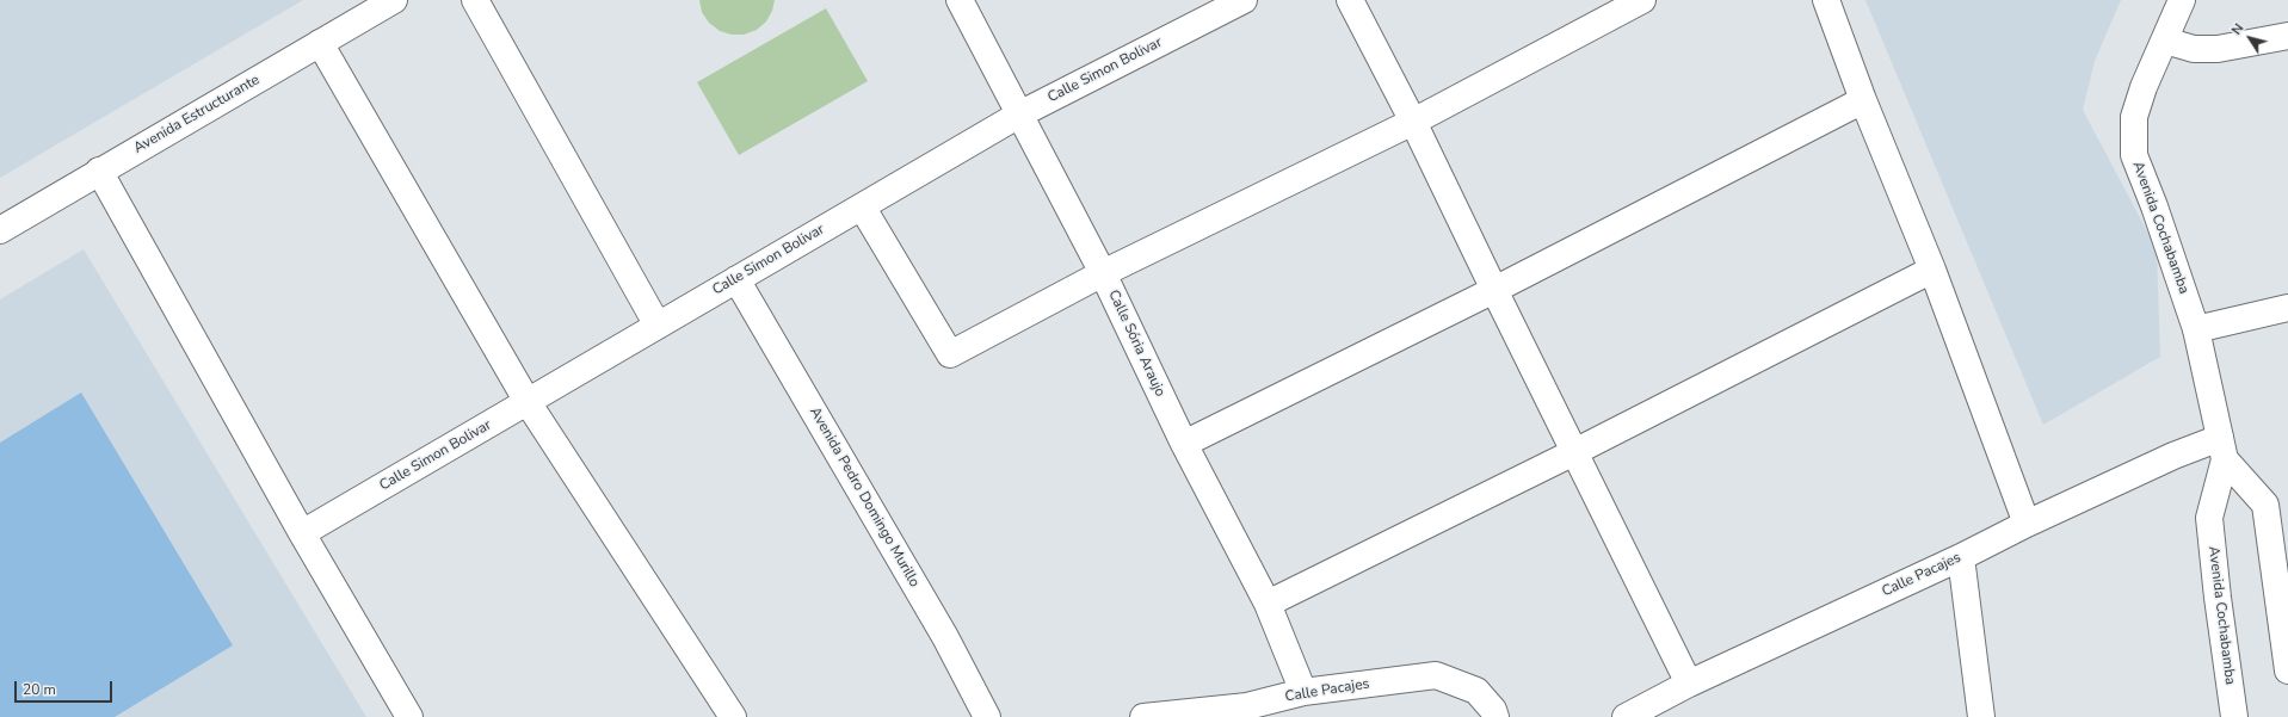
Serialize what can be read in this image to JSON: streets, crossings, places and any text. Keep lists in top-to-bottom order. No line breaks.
{"streets":{"street":["Calle Simon Bolivar","Avenida Estructurante","Avenida Cochabamba","Calle Sória Araujo","Avenida Pedro Domingo Murillo","Calle Pacajes"]},"crossings":[["Calle Simon Bolivar","Calle Sória Araujo"],["Calle Simon Bolivar","Avenida Pedro Domingo Murillo"],["Avenida Cochabamba","Calle Pacajes"],["Calle Sória Araujo","Calle Pacajes"]],"scale_bar":"20 m","north":"top left"}
